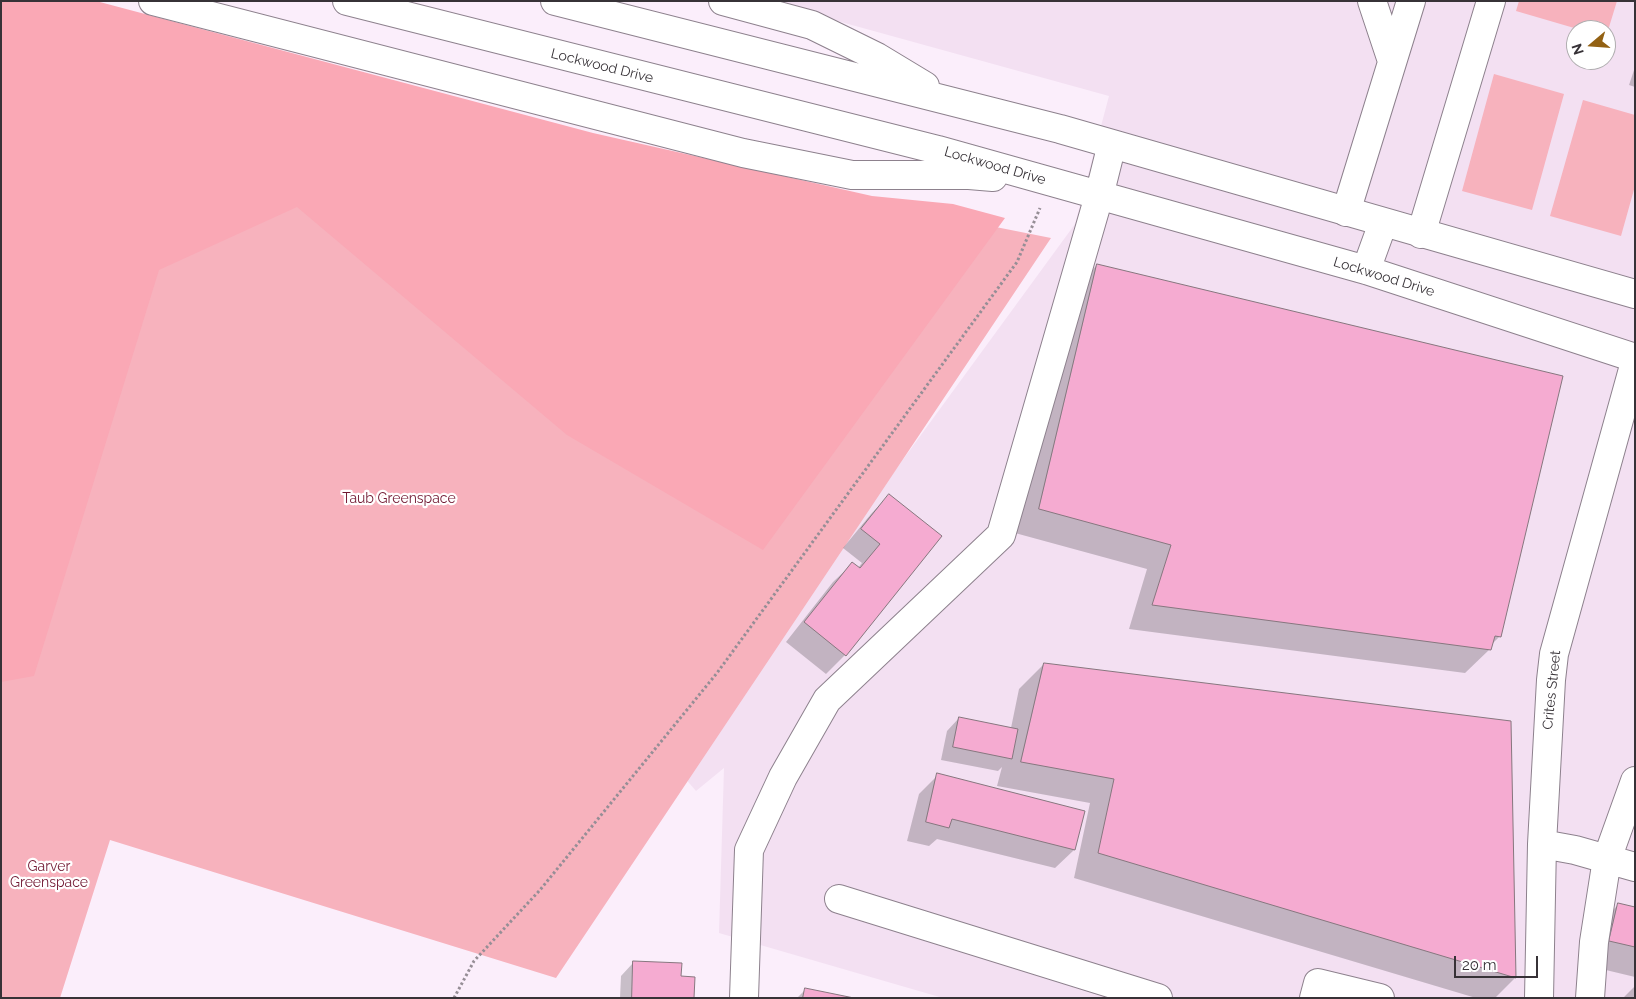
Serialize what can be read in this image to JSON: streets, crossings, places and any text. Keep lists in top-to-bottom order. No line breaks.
{"streets":{"main road":["Lockwood Drive","Crites Street"]},"parks":["Taub Greenspace","Garver Greenspace"],"scale_bar":"20 m","north":"left"}
